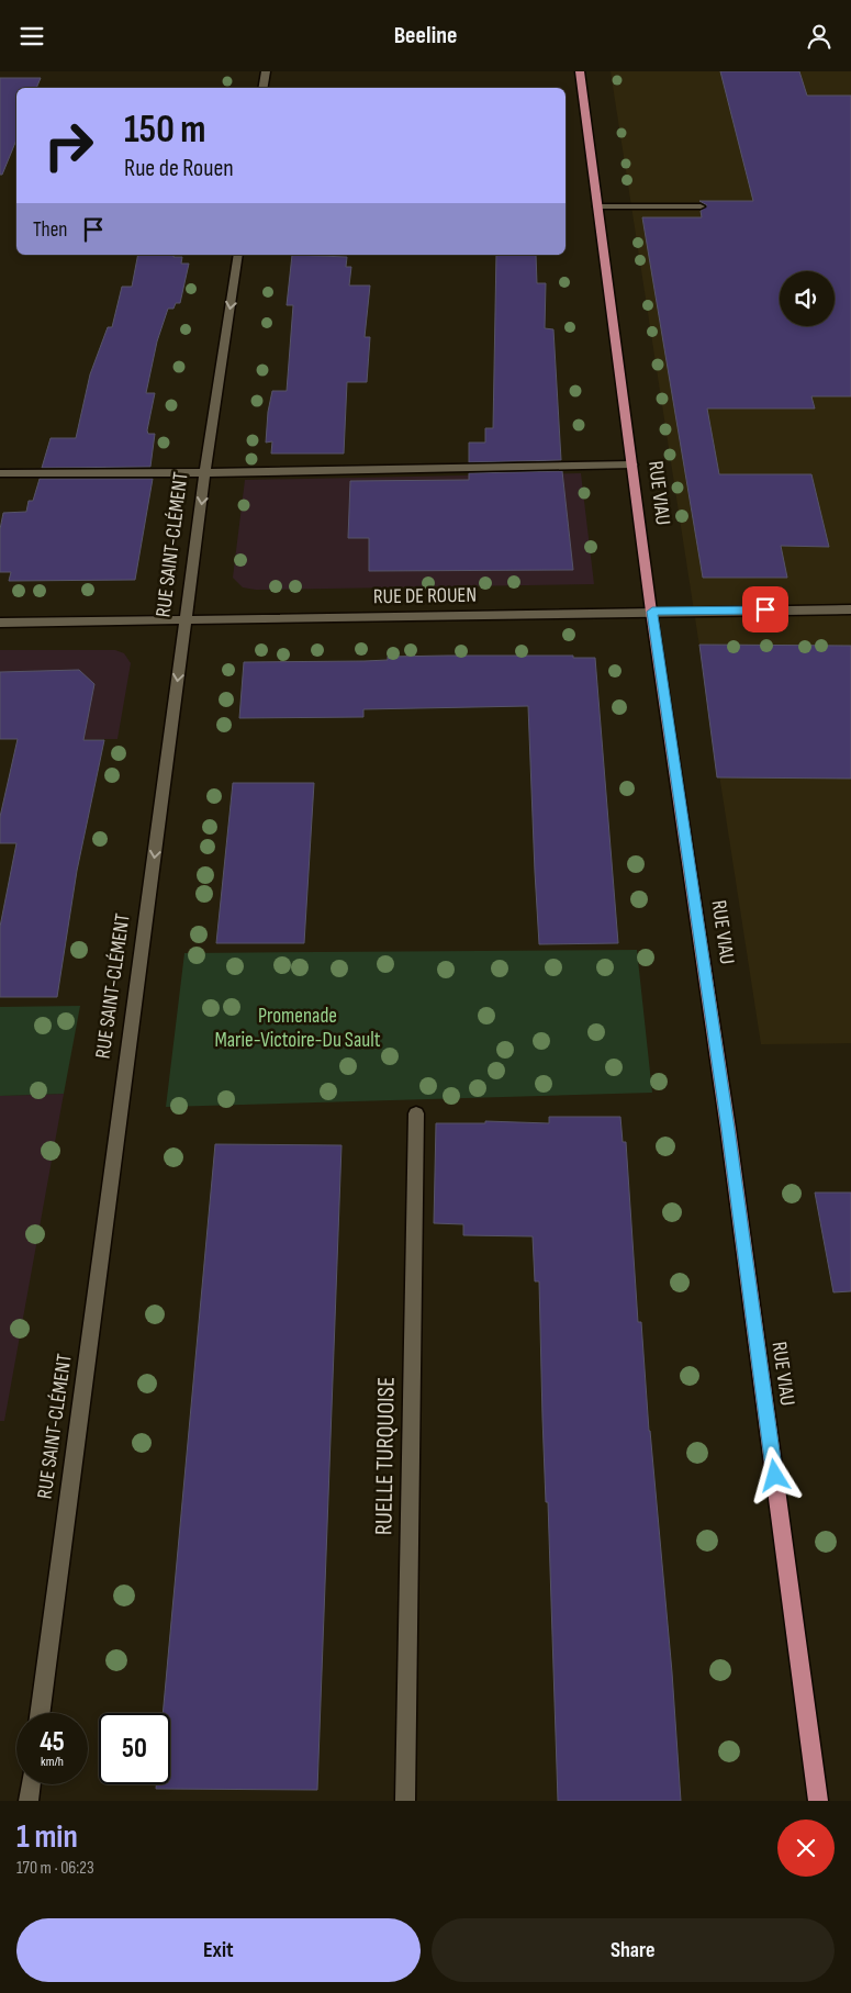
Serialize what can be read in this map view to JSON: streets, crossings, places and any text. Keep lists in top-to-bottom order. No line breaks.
{"streets":{"main road":["RUE VIAU"],"street":["RUE SAINT-CLÉMENT","RUE DE ROUEN","RUELLE TURQUOISE"]},"crossings":[["RUE VIAU","RUE DE ROUEN"],["RUE SAINT-CLÉMENT","RUE DE ROUEN"]],"one_way":["RUE SAINT-CLÉMENT"],"parks":["Promenade Marie-Victoire-Du Sault"],"page":{"header":"Beeline","turn":["150 m","Rue de Rouen"],"then":"Then","speed":"45 km/h","limit":"50","heading":["1 min","170 m · 06:23"],"buttons":["Exit","Share"]}}
